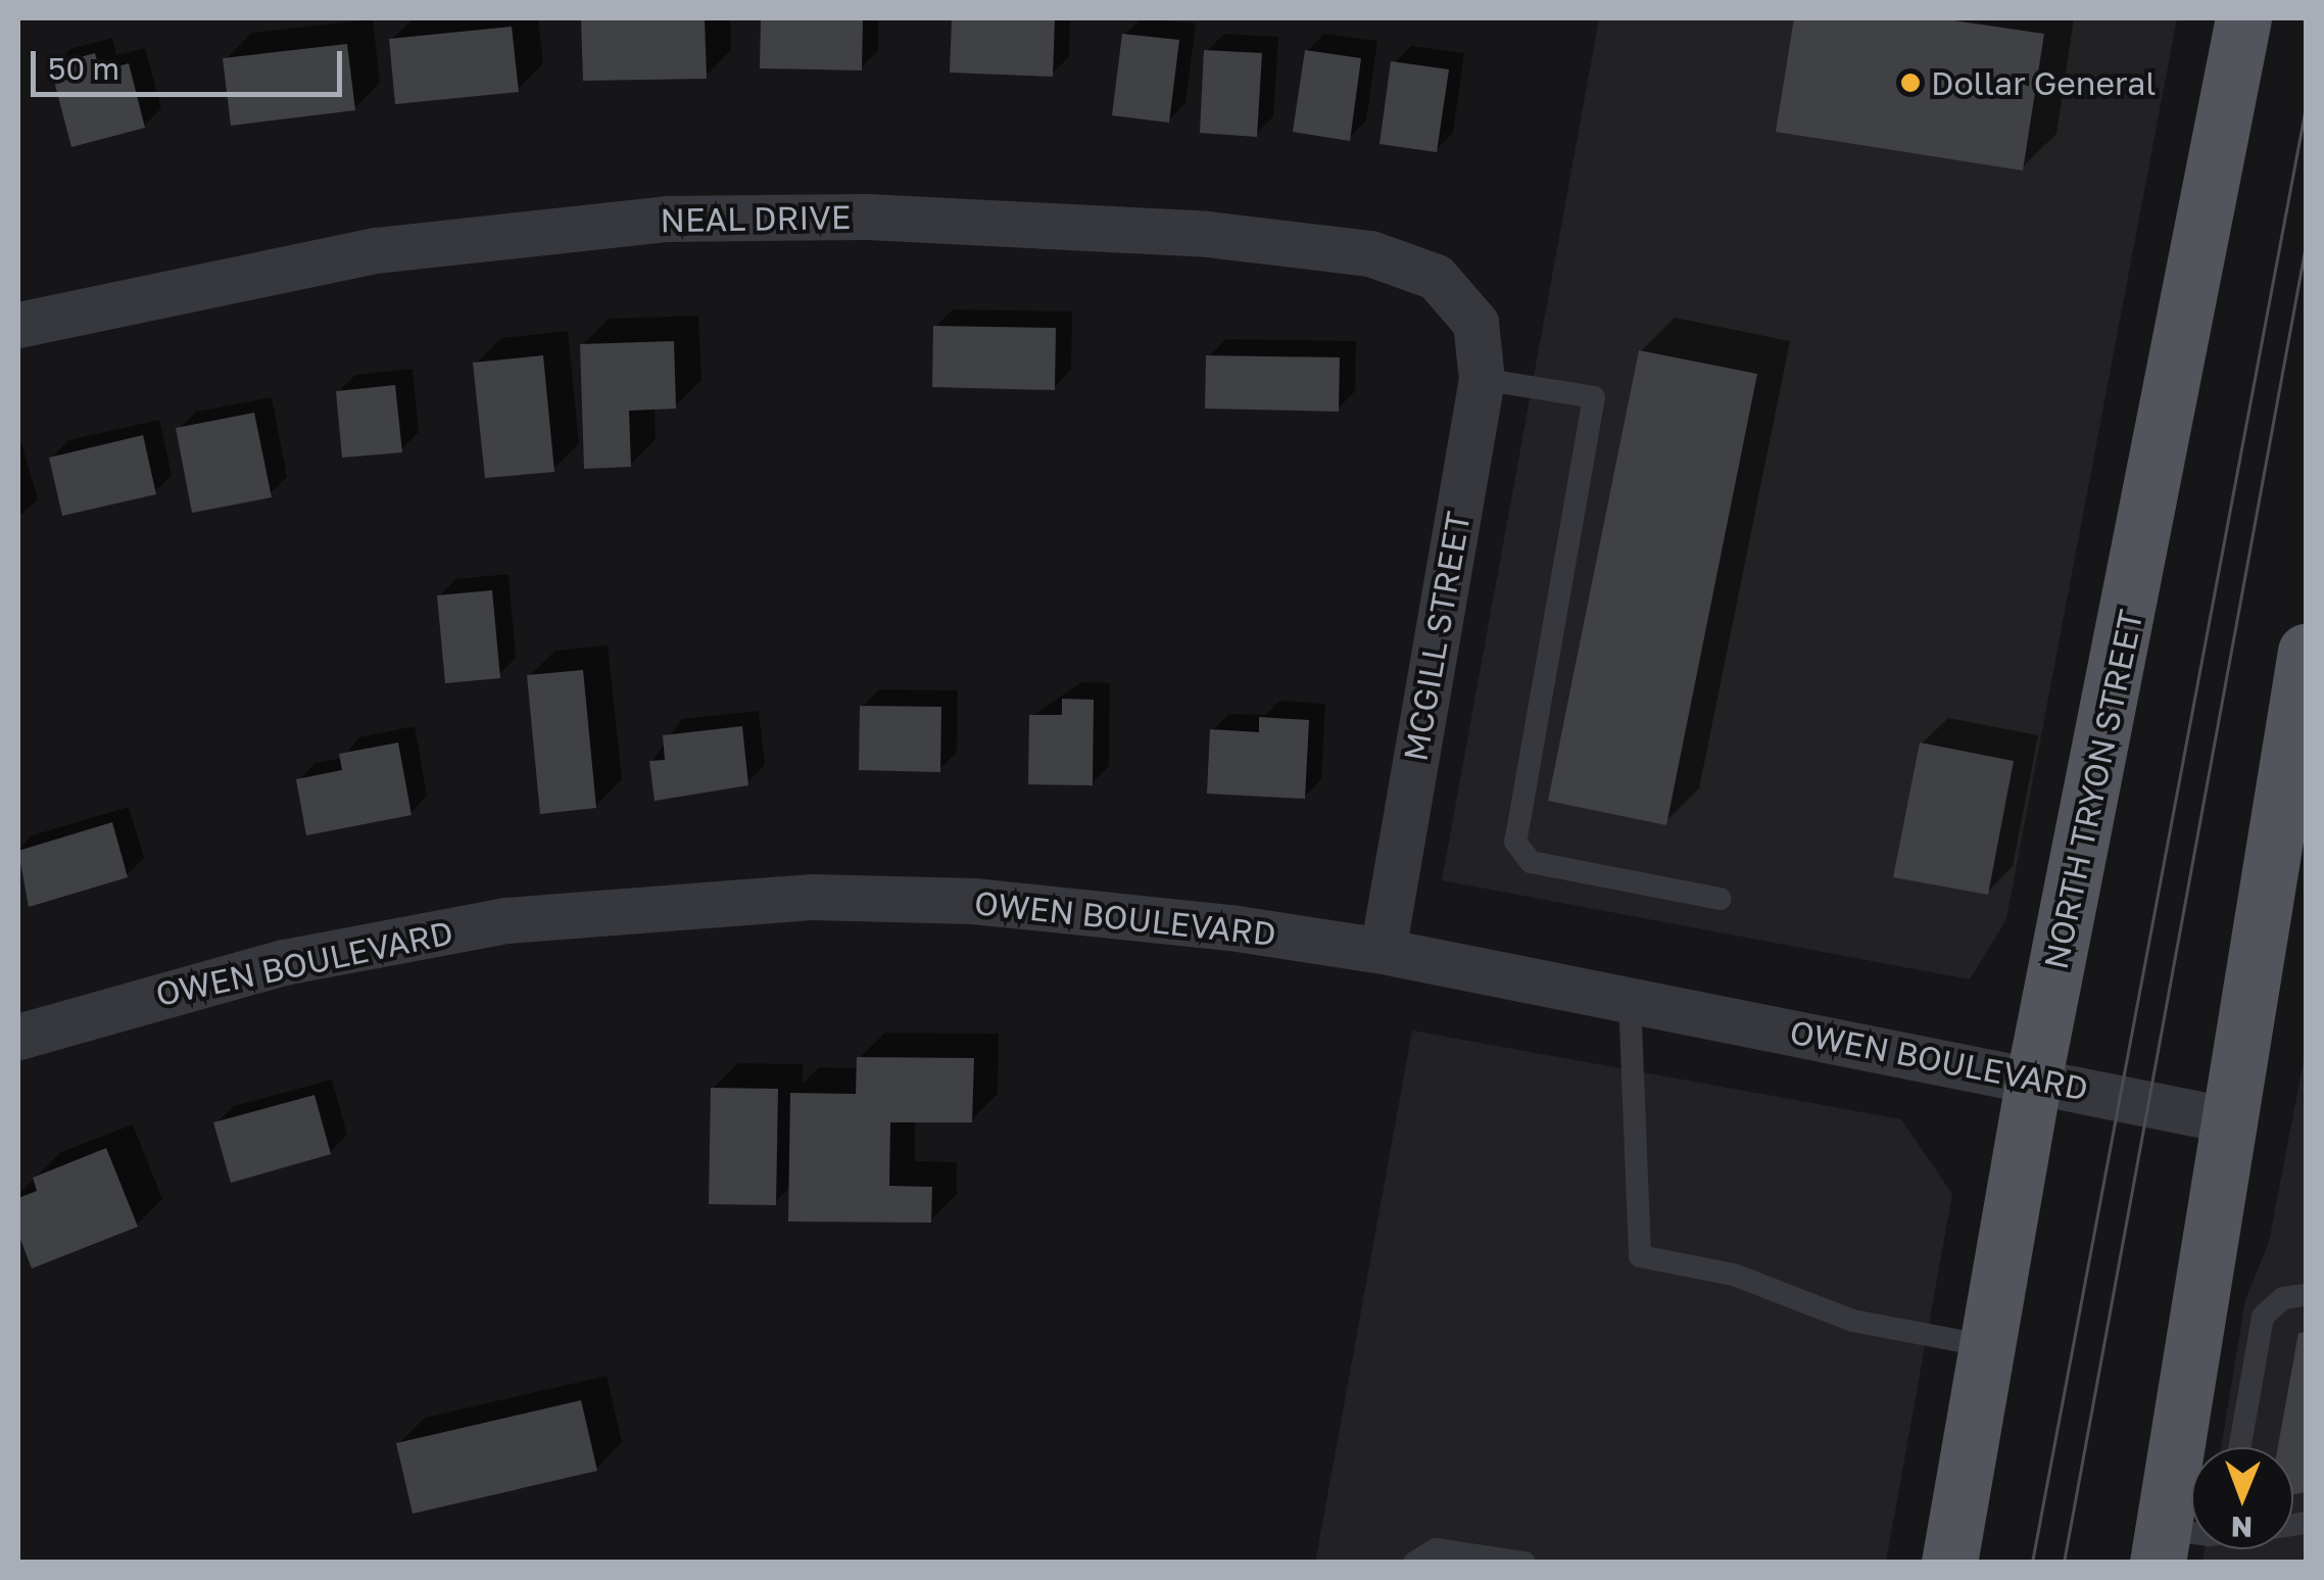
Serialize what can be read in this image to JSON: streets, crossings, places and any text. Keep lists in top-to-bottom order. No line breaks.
{"streets":{"main road":["NORTH TRYON STREET"],"street":["NEAL DRIVE","MCGILL STREET","OWEN BOULEVARD"]},"crossings":[["NEAL DRIVE","MCGILL STREET"],["MCGILL STREET","OWEN BOULEVARD"],["NORTH TRYON STREET","OWEN BOULEVARD"]],"places":["Dollar General"],"scale_bar":"50 m","north":"bottom"}
